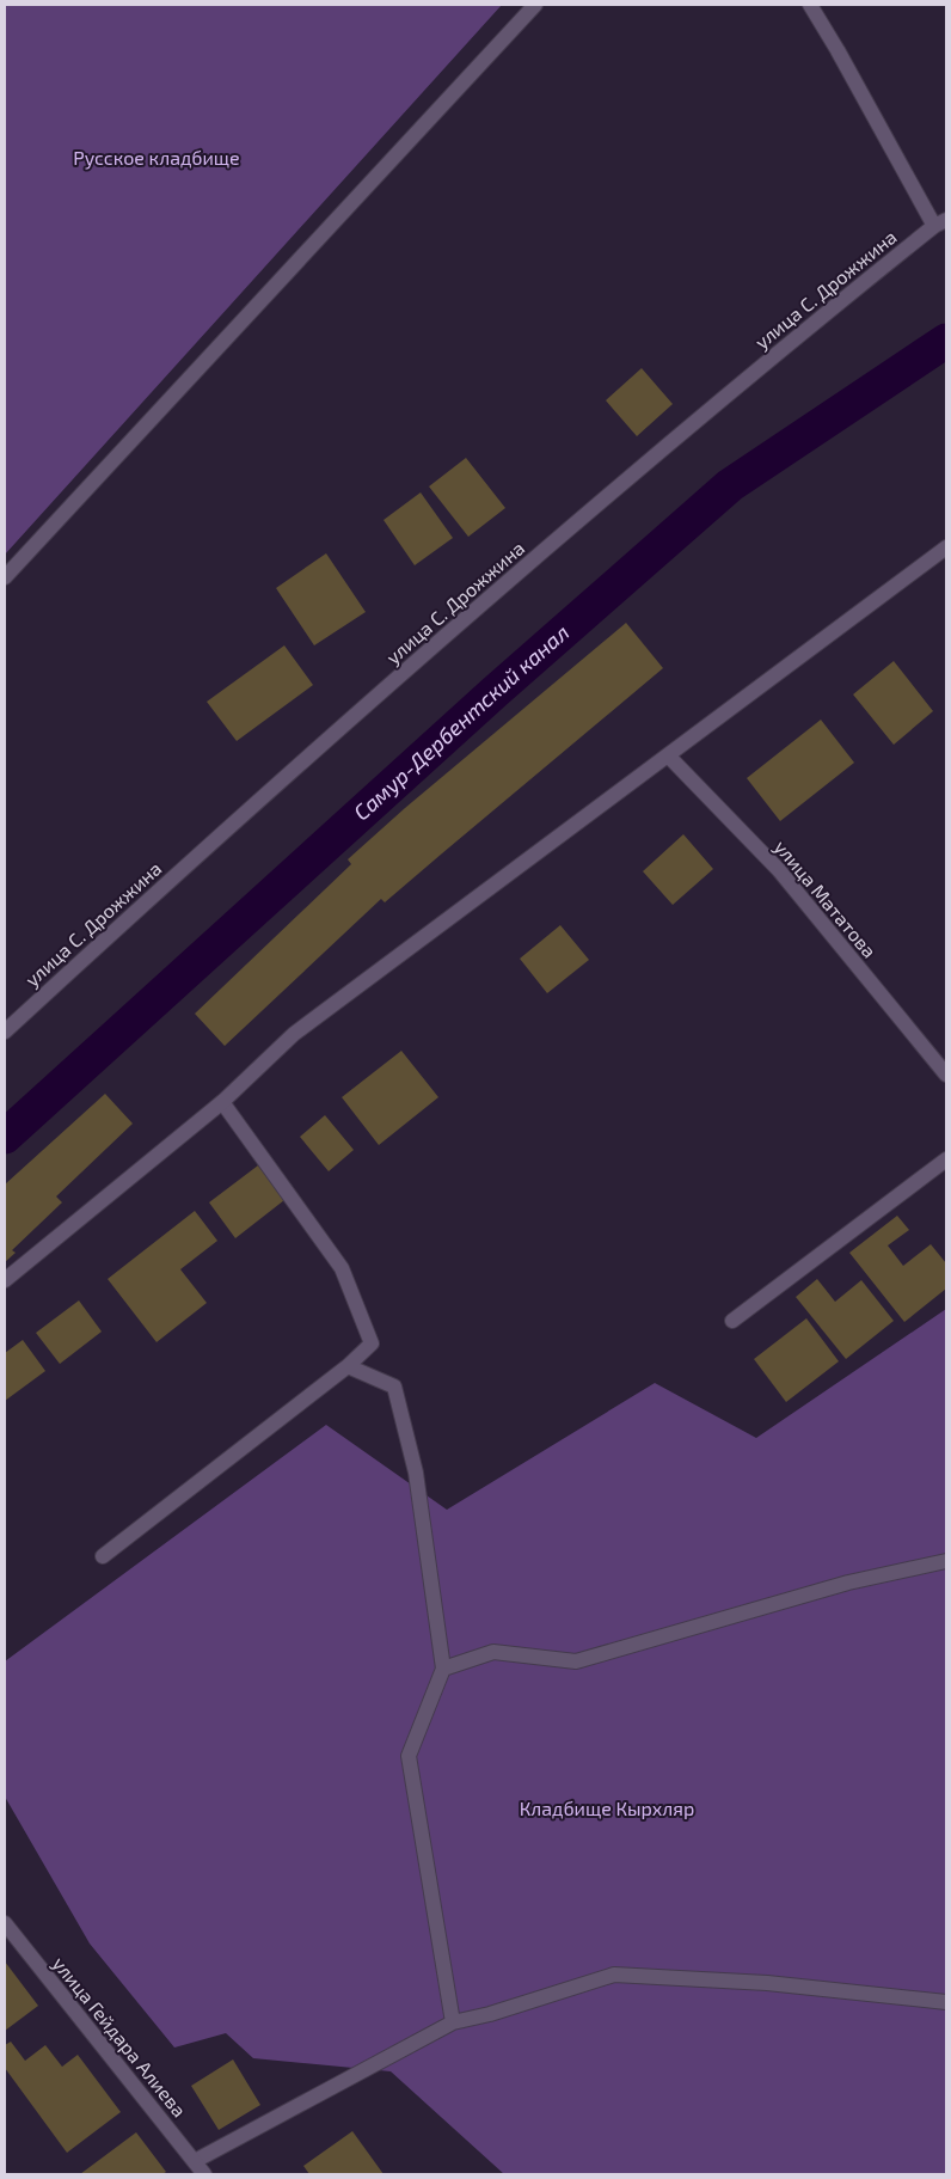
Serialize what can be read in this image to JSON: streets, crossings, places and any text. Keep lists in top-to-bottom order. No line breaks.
{"streets":{"street":["улица С. Дрожжина","улица Мататова","улица Гейдара Алиева"]},"water":["Самур-Дербентский канал"],"parks":["Русское кладбище","Кладбище Кырхляр"]}
